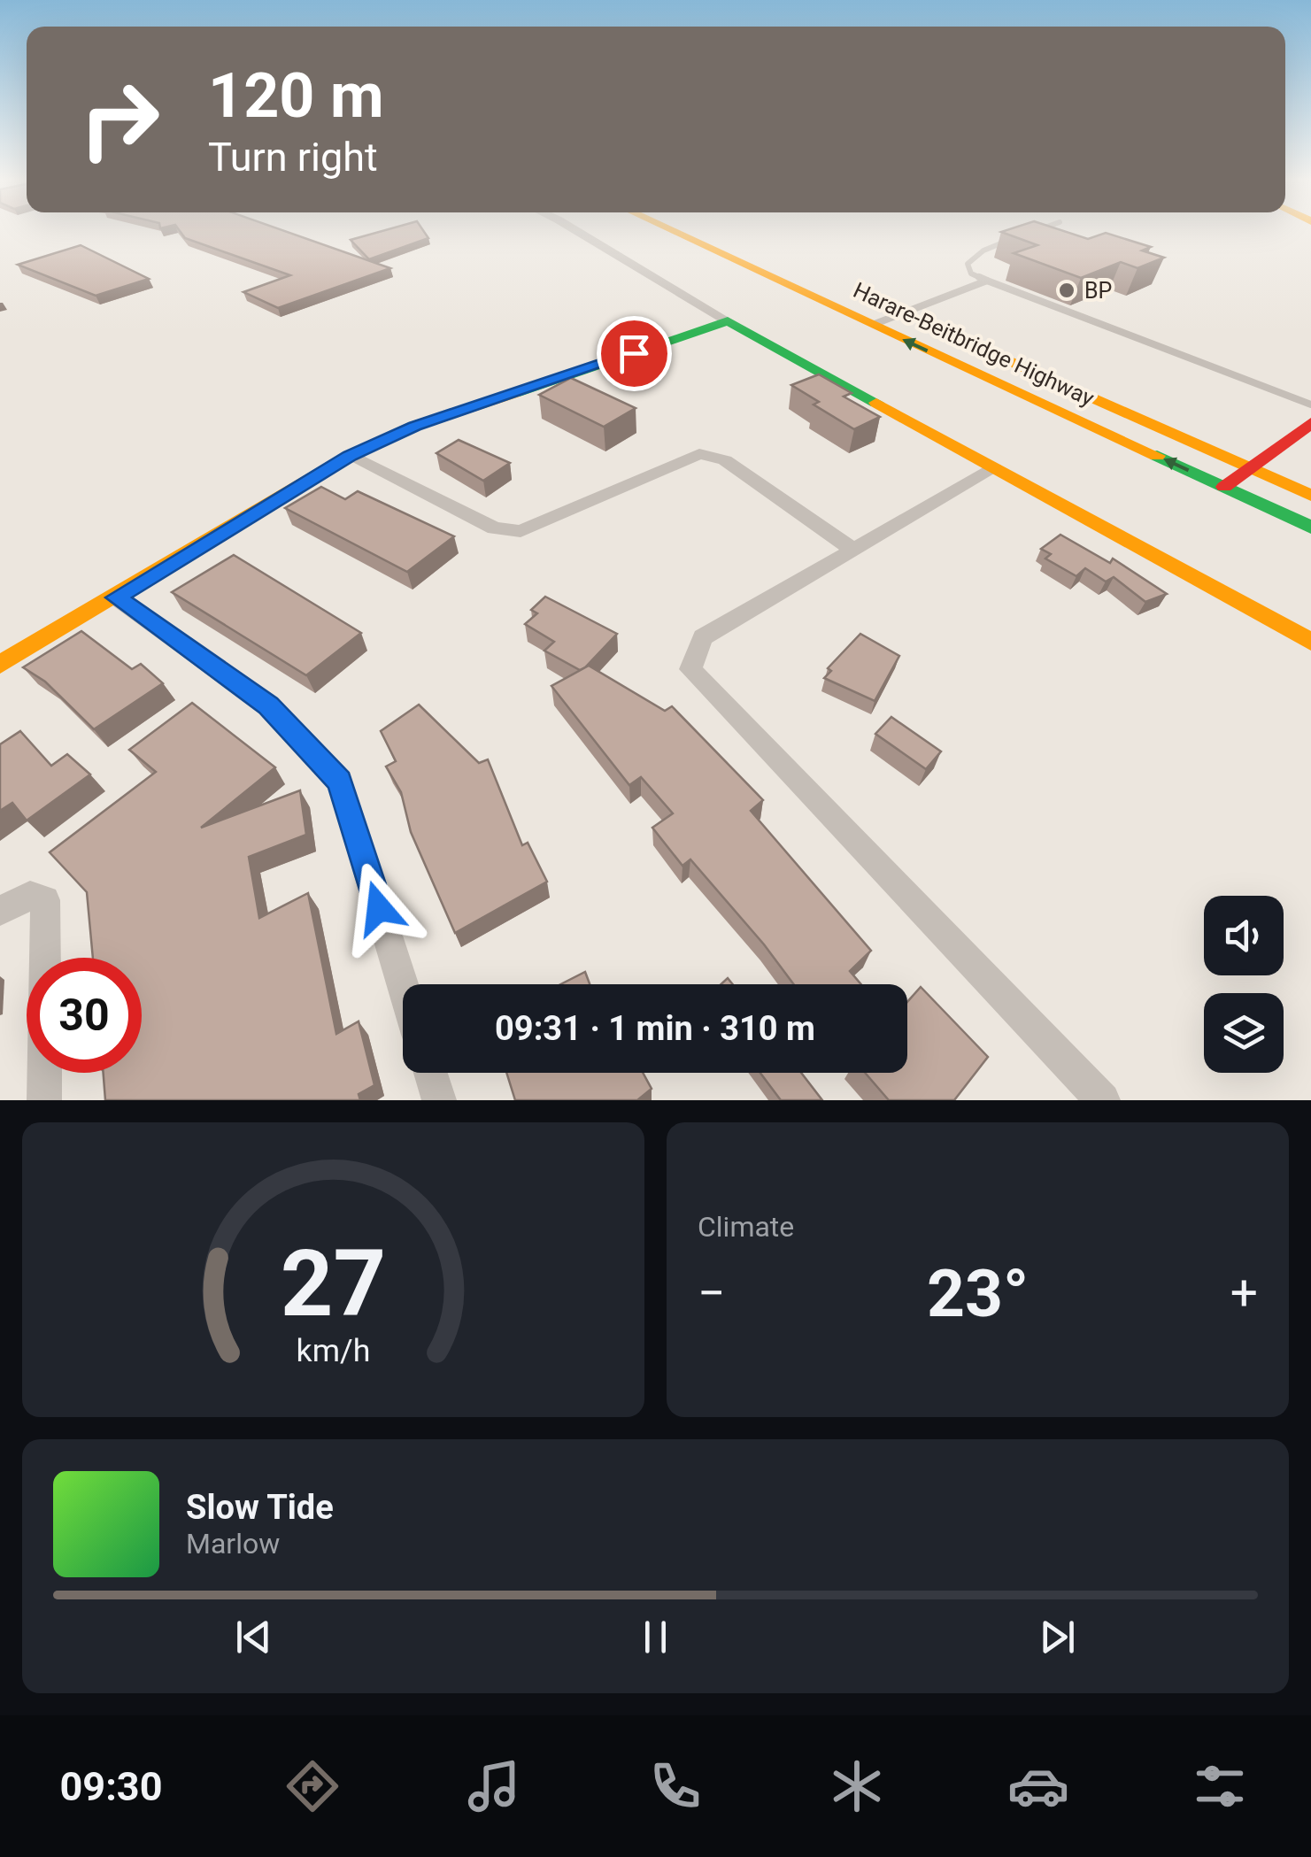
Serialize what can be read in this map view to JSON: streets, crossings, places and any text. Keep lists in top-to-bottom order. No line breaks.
{"streets":{"main road":["Harare-Beitbridge Highway"]},"places":["BP"],"page":{"turn":["120 m","Turn right"],"limit":"30","trip":"09:31 · 1 min · 310 m","tile":"Climate","heat":["−","23°","+"],"song":["Slow Tide","Marlow"],"tabs":"09:30","gauge":["27","km/h"]}}
